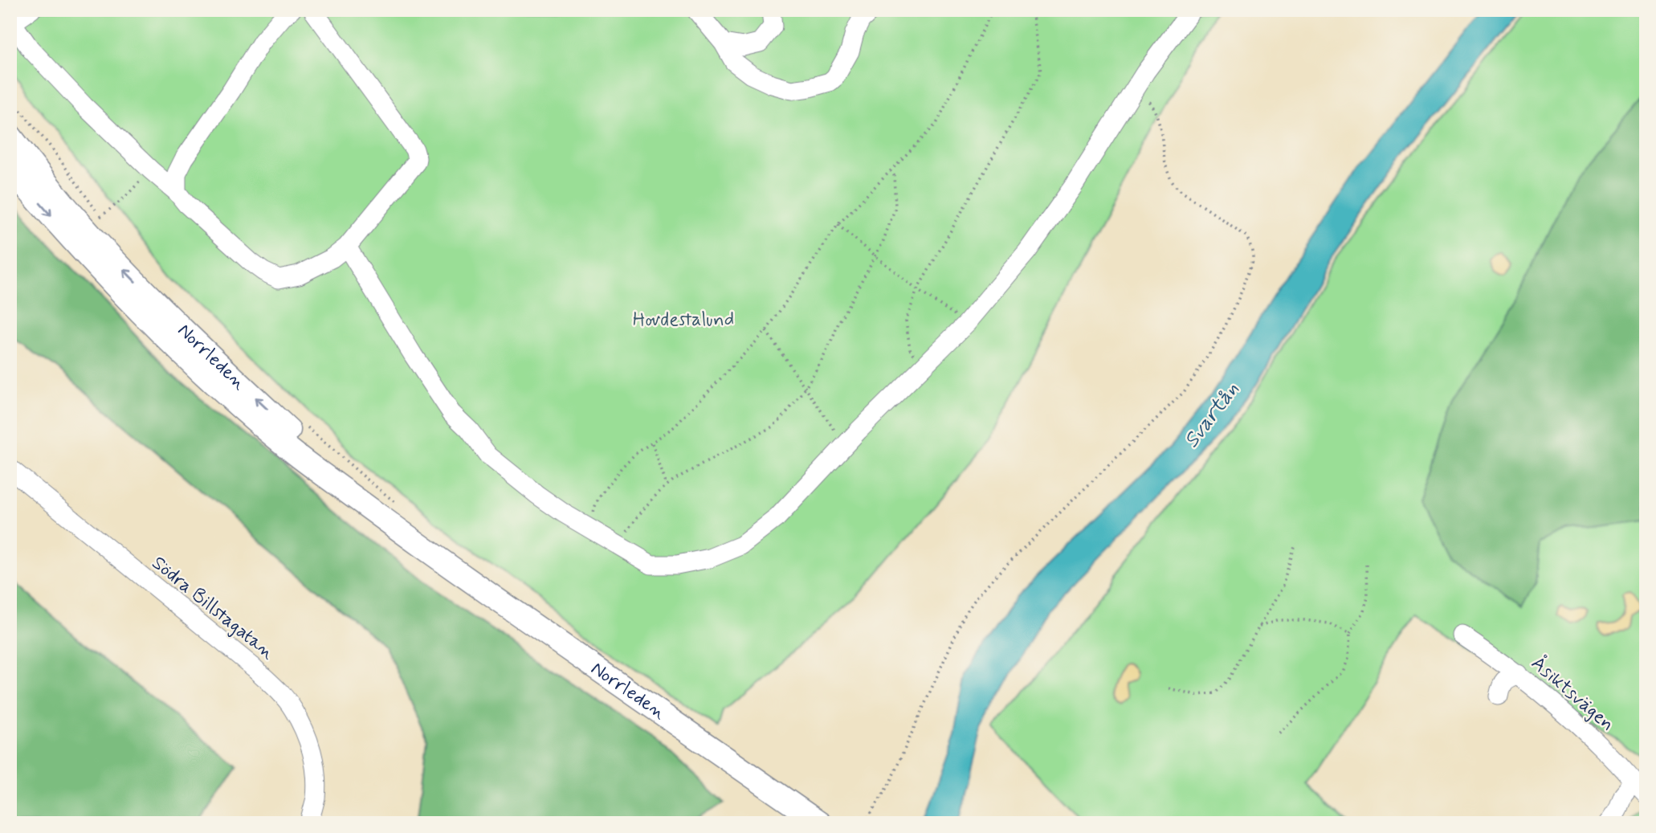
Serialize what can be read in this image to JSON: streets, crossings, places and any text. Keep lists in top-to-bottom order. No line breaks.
{"streets":{"main road":["Norrleden"],"street":["Södra Billstagatan","Åsiktsvägen"]},"water":["Svartån"],"parks":["Hovdestalund"]}
